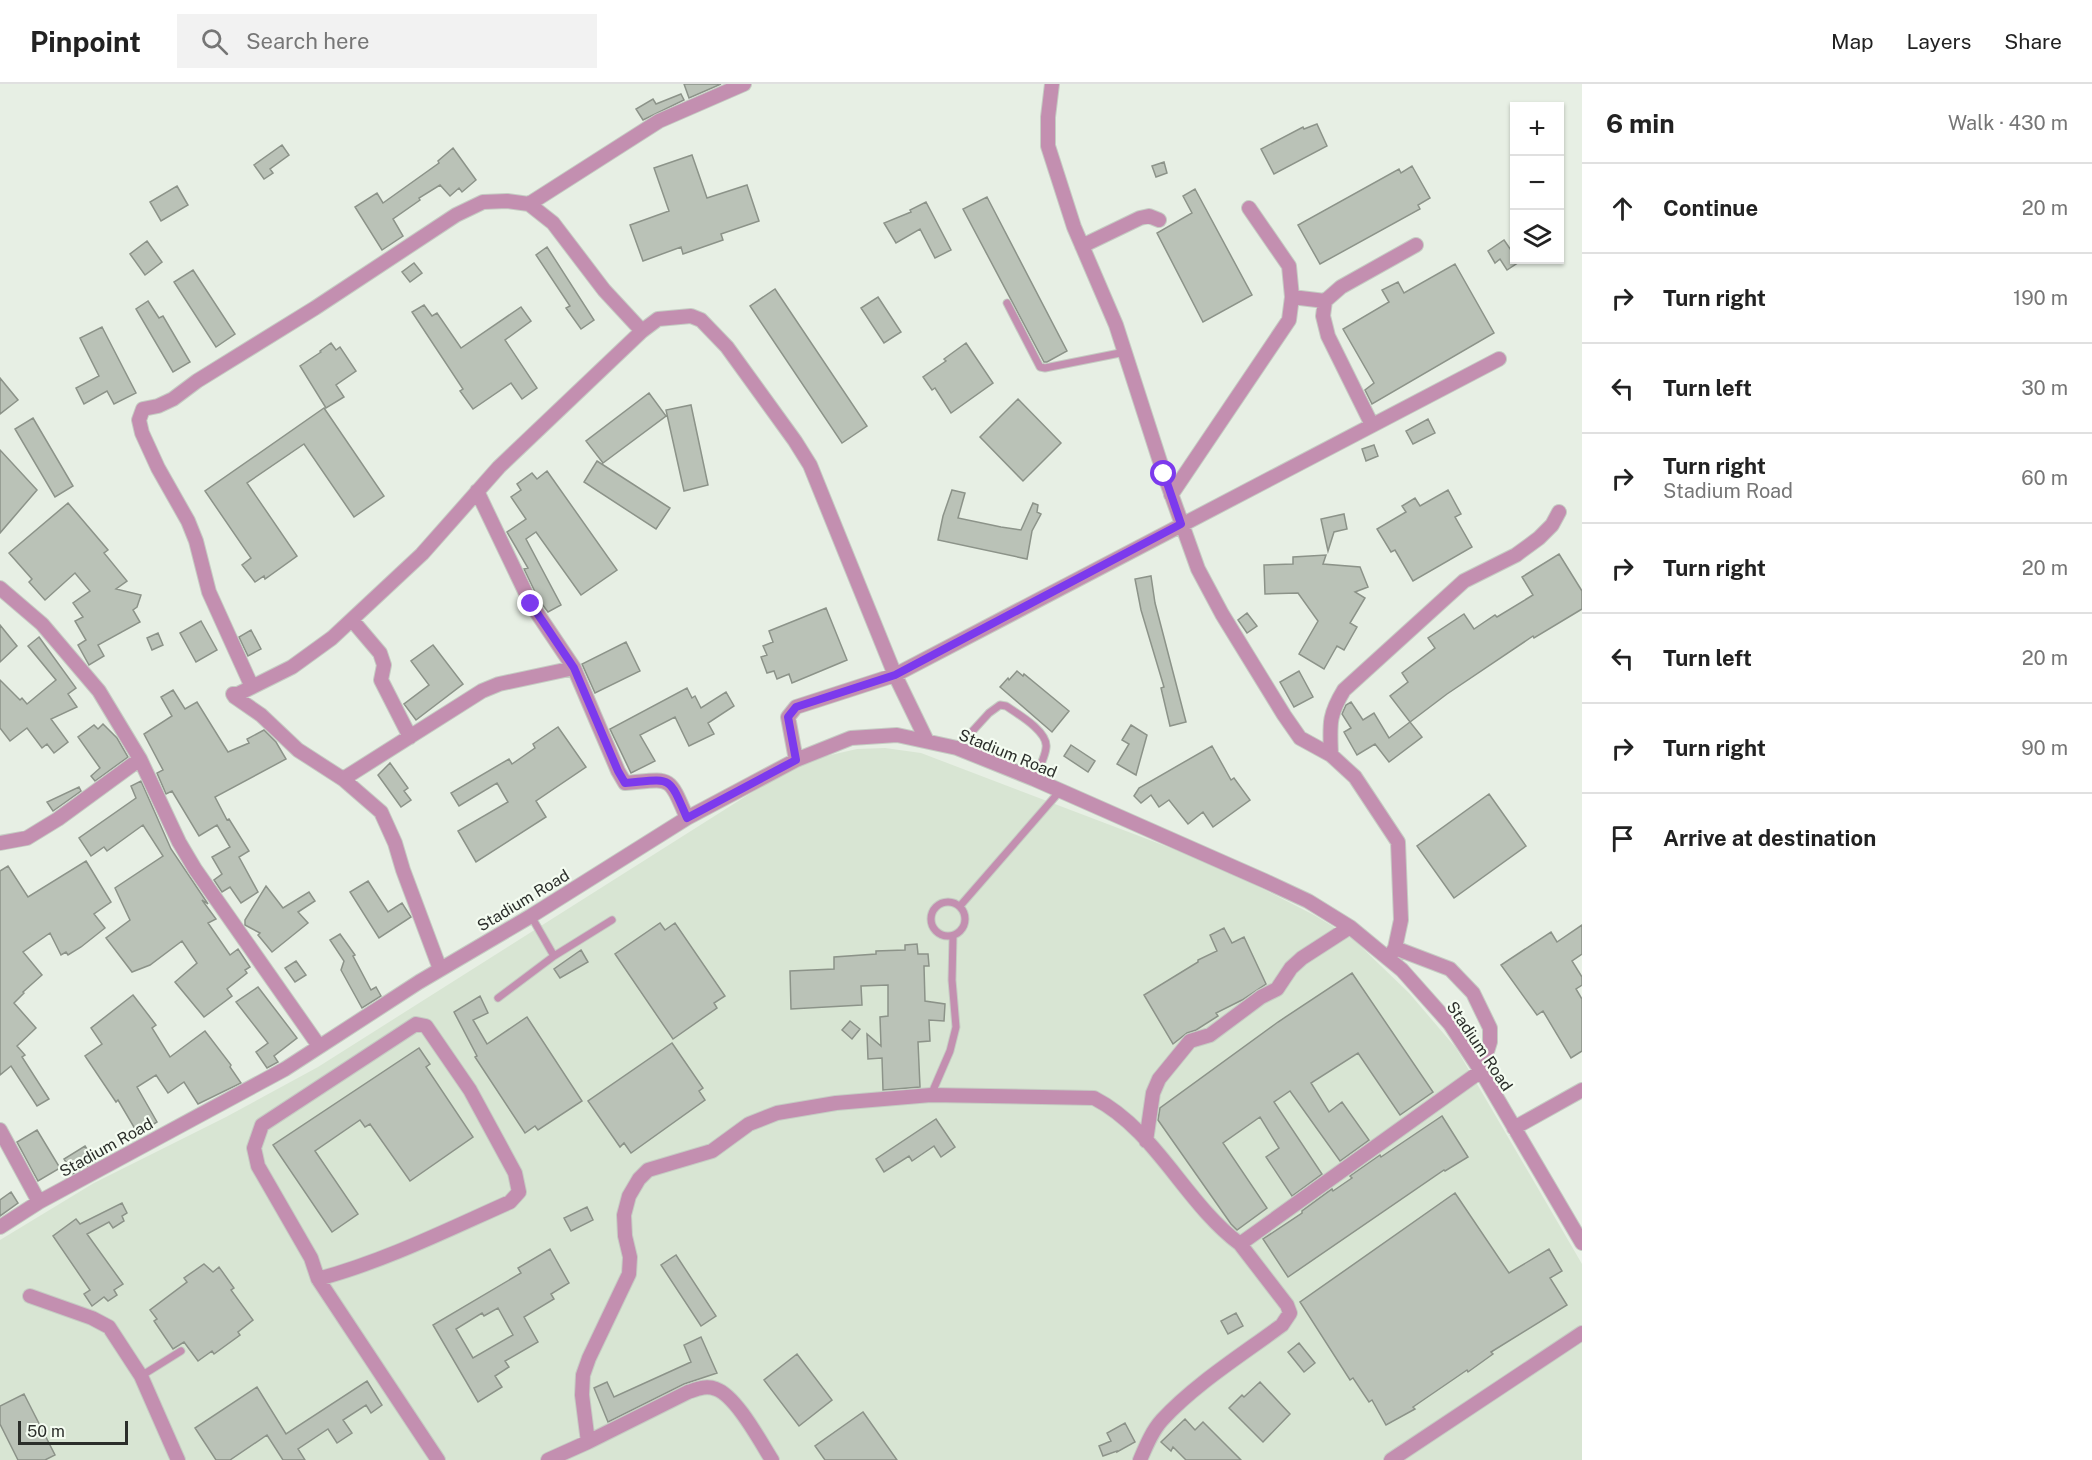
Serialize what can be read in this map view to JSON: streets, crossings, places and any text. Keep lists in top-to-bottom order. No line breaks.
{"streets":{"street":["Stadium Road"]},"scale_bar":"50 m","page":{"header":"Pinpoint","search":"Search here","nav":["Map","Layers","Share"],"heading":["6 min","Walk · 430 m"],"map_buttons":["+","−"],"list":[["Continue","20 m"],["Turn right","190 m"],["Turn left","30 m"],["Turn right","Stadium Road","60 m"],["Turn right","20 m"],["Turn left","20 m"],["Turn right","90 m"],"Arrive at destination"],"scale":"50 m"}}
